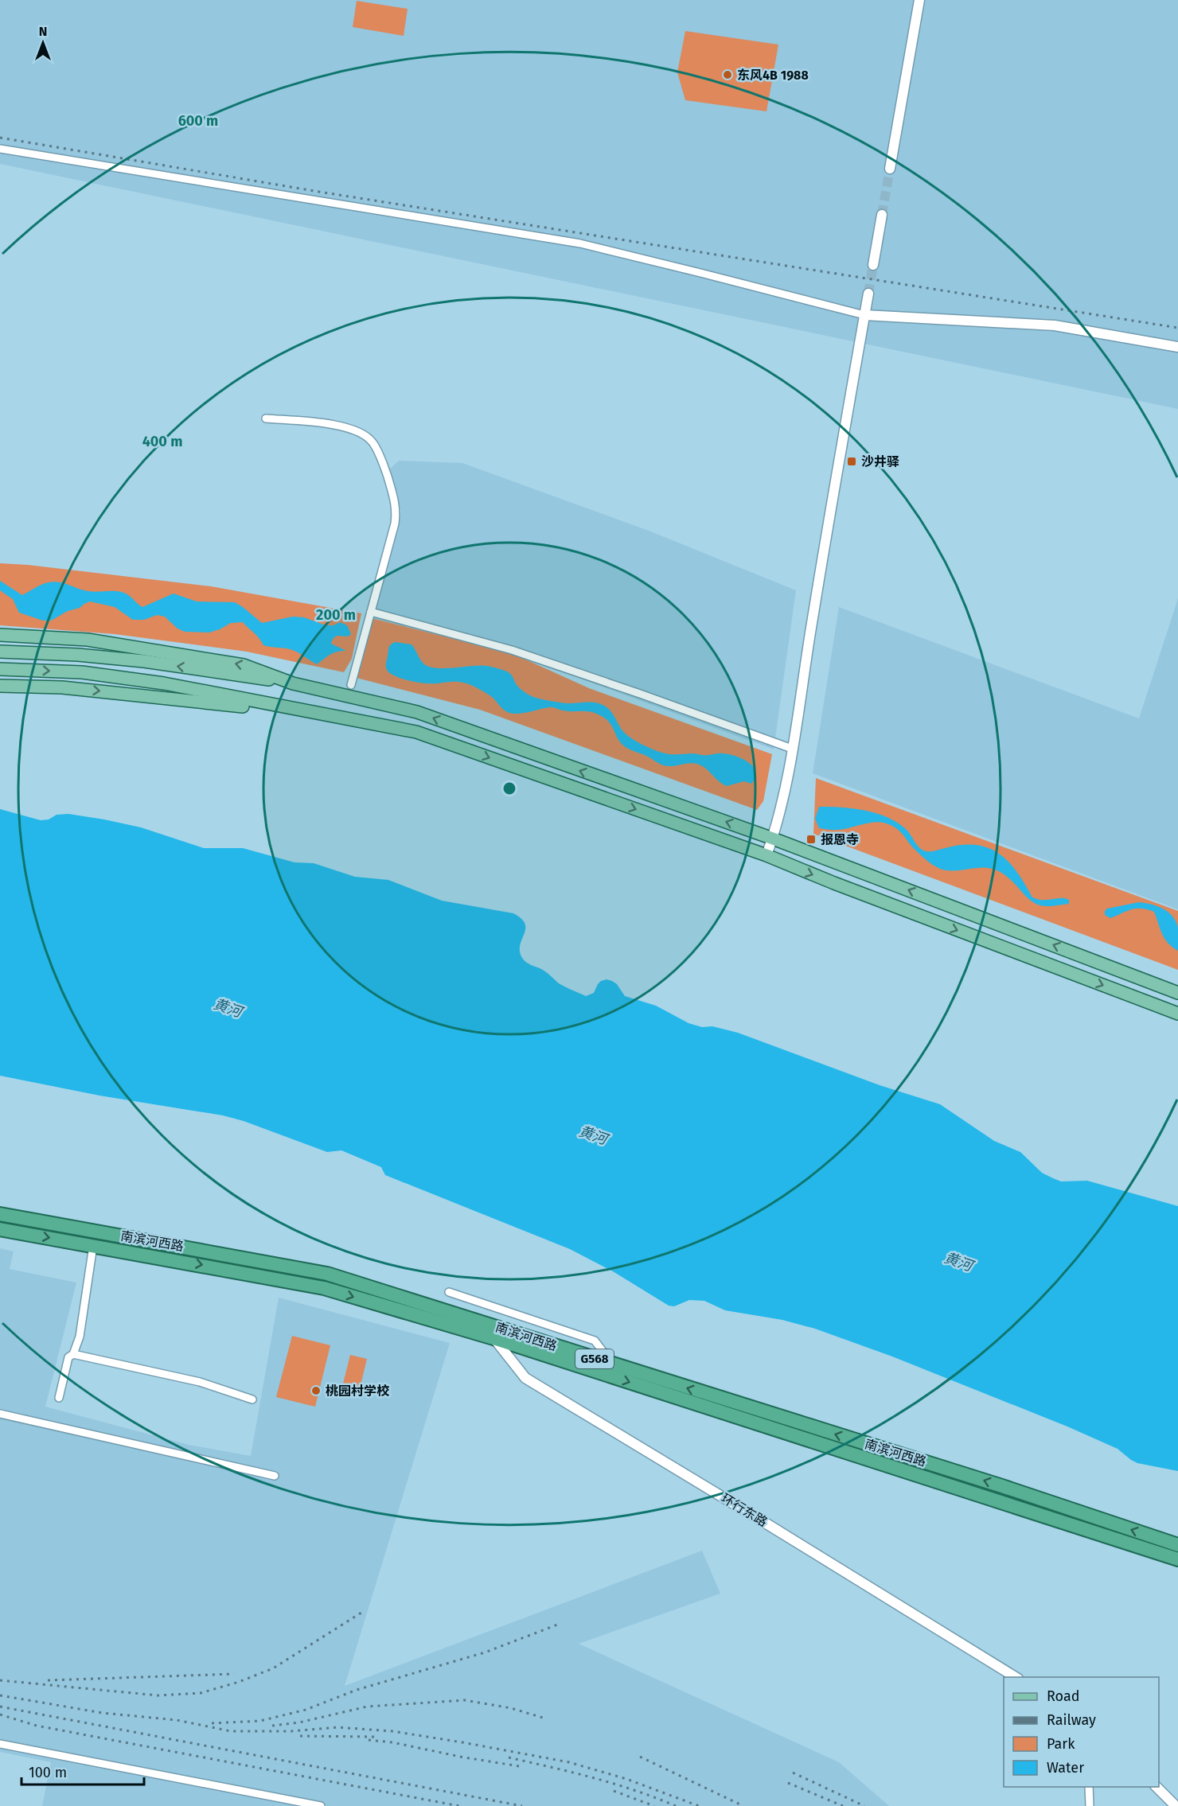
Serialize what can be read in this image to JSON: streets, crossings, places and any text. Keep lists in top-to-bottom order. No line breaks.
{"streets":{"highway":["南滨河西路","G568"],"street":["环行东路"]},"crossings":[["南滨河西路","环行东路"]],"water":["黄河"],"places":{"other":["东风4B 1988","桃园村学校"],"transit":["沙井驿","报恩寺"]},"legend":["Road","Railway","Park","Water"],"scale_bar":"100 m","north":"top","rings":["600 m","400 m","200 m"]}
